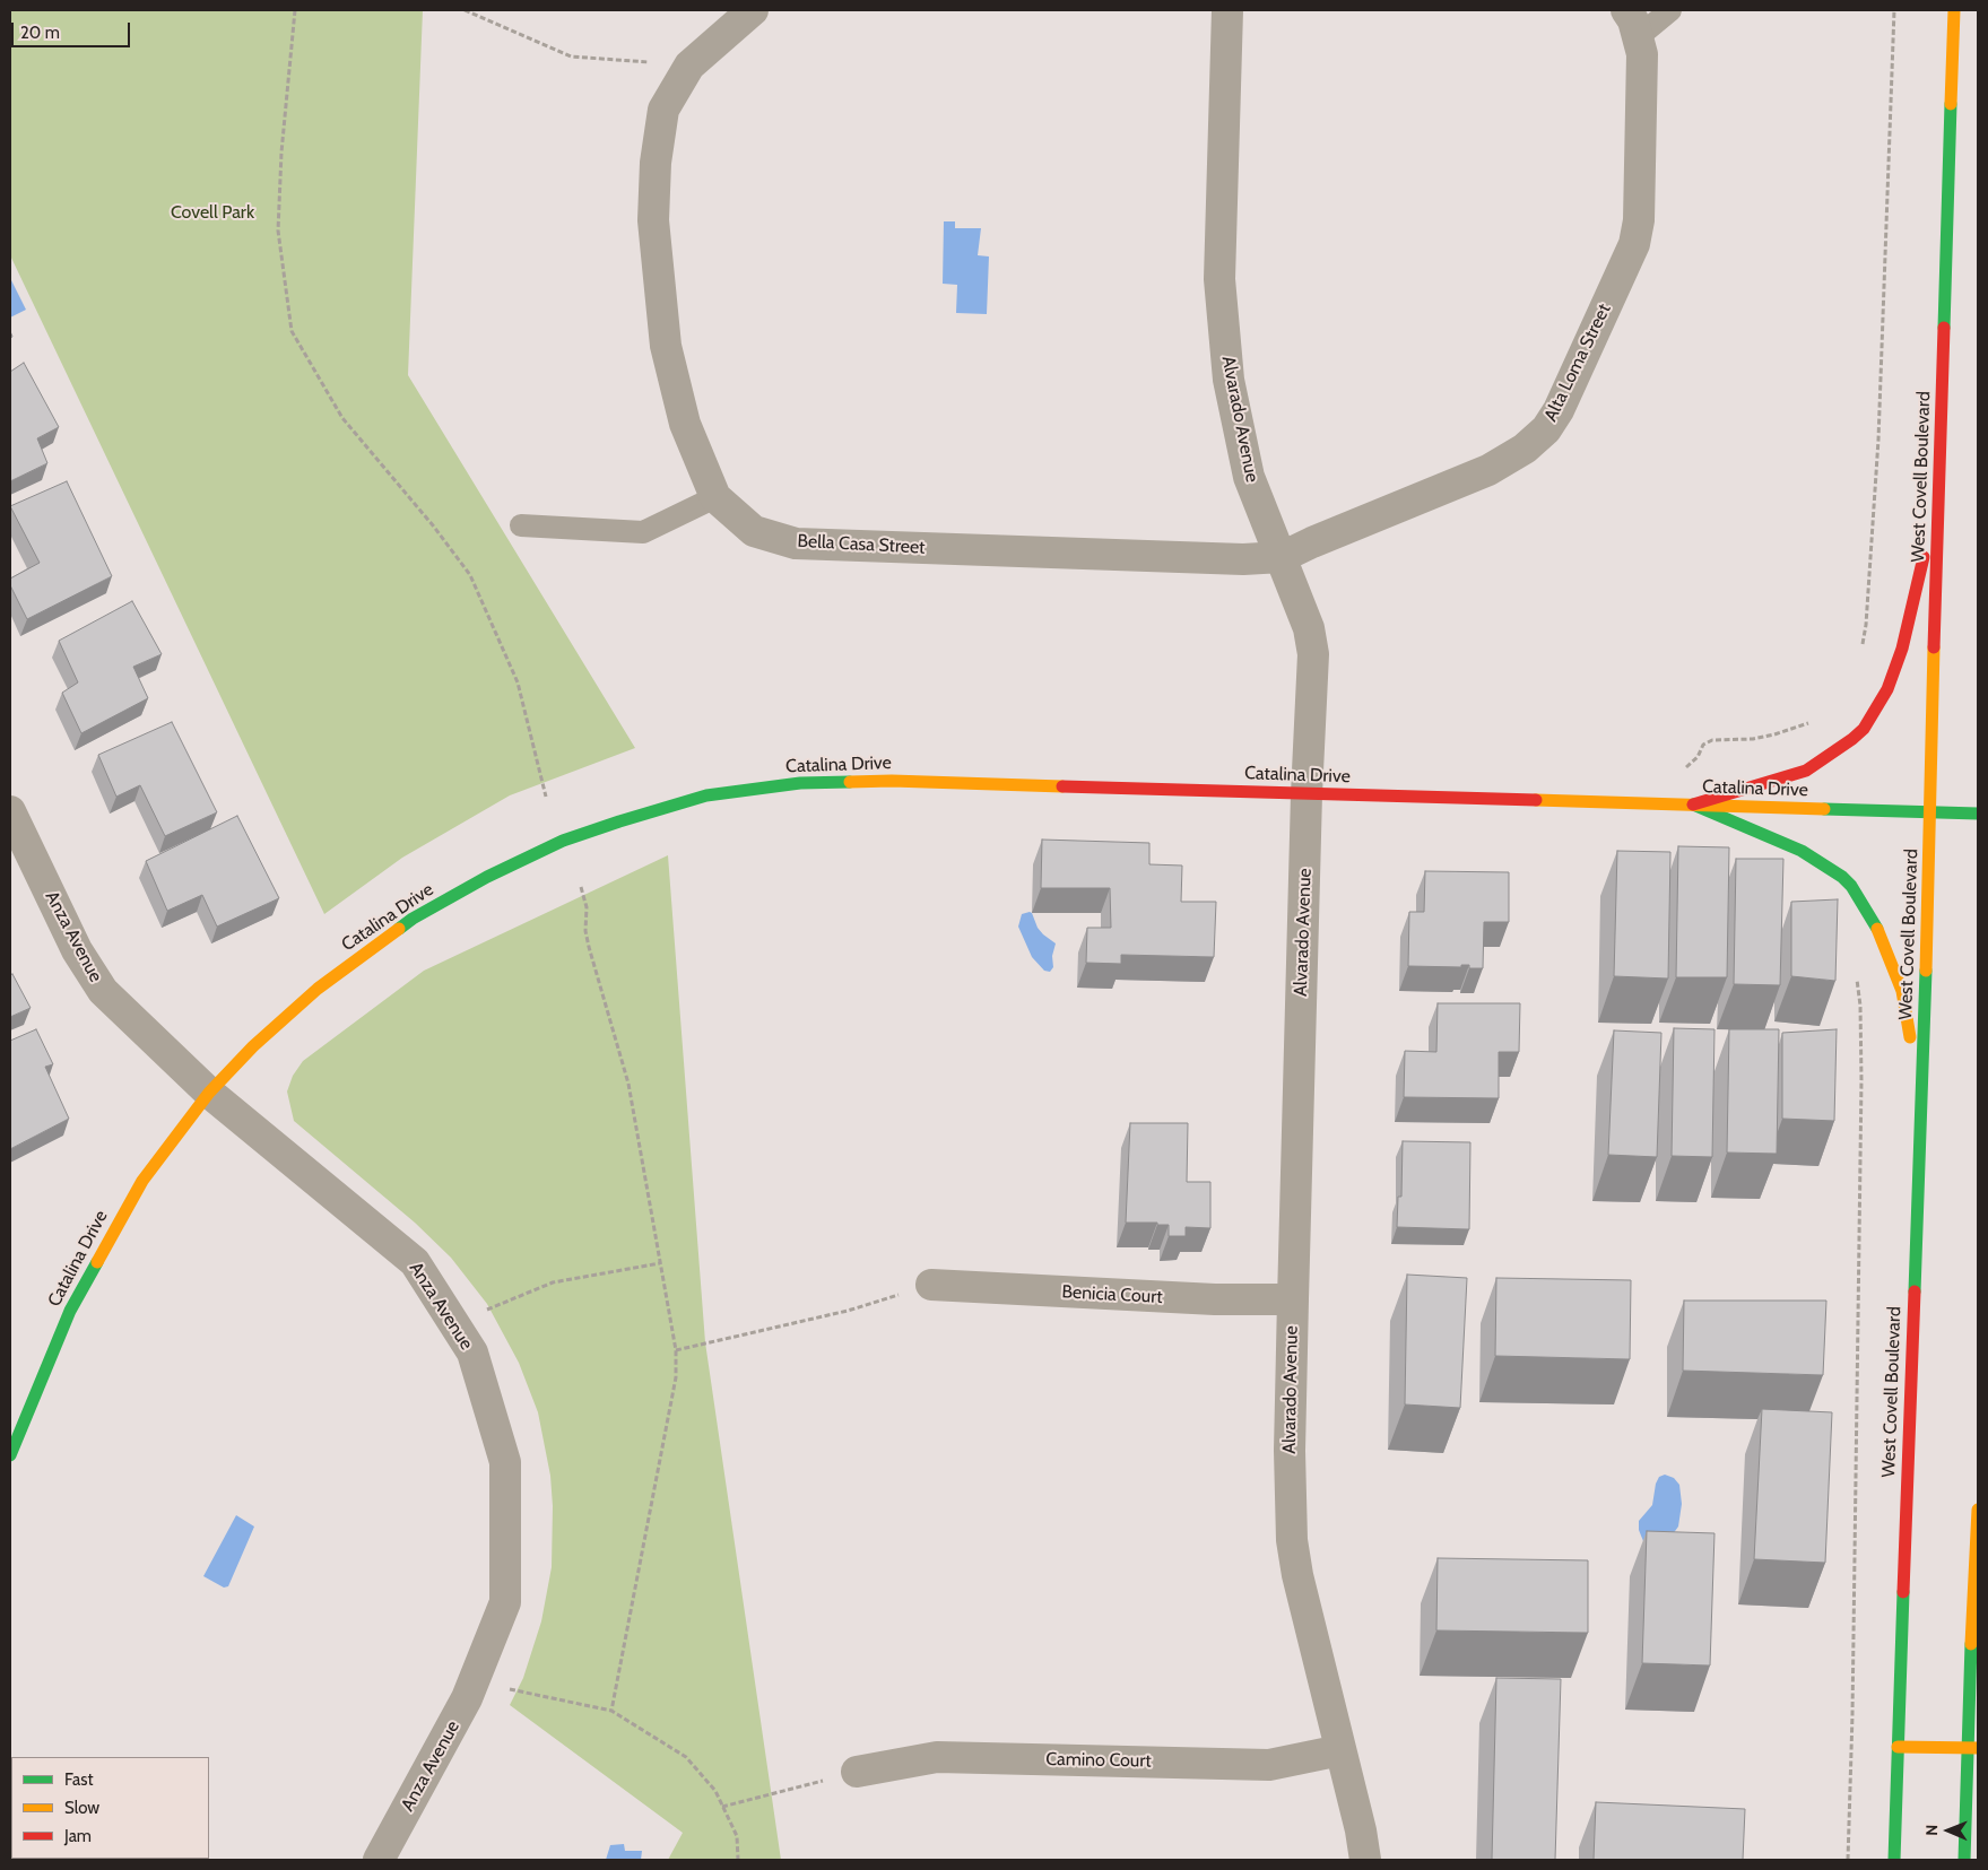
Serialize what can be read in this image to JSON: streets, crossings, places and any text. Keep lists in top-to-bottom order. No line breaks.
{"streets":{"main road":["West Covell Boulevard","Catalina Drive"],"street":["Alta Loma Street","Alvarado Avenue","Bella Casa Street","Anza Avenue","Benicia Court","Camino Court"]},"crossings":[["Alta Loma Street","Alvarado Avenue"],["Alta Loma Street","Bella Casa Street"],["Alvarado Avenue","Bella Casa Street"],["Alvarado Avenue","Catalina Drive"],["Alvarado Avenue","Benicia Court"],["Alvarado Avenue","Camino Court"],["West Covell Boulevard","Catalina Drive"],["Catalina Drive","Anza Avenue"]],"parks":["Covell Park"],"legend":["Fast","Slow","Jam"],"scale_bar":"20 m","north":"left"}
